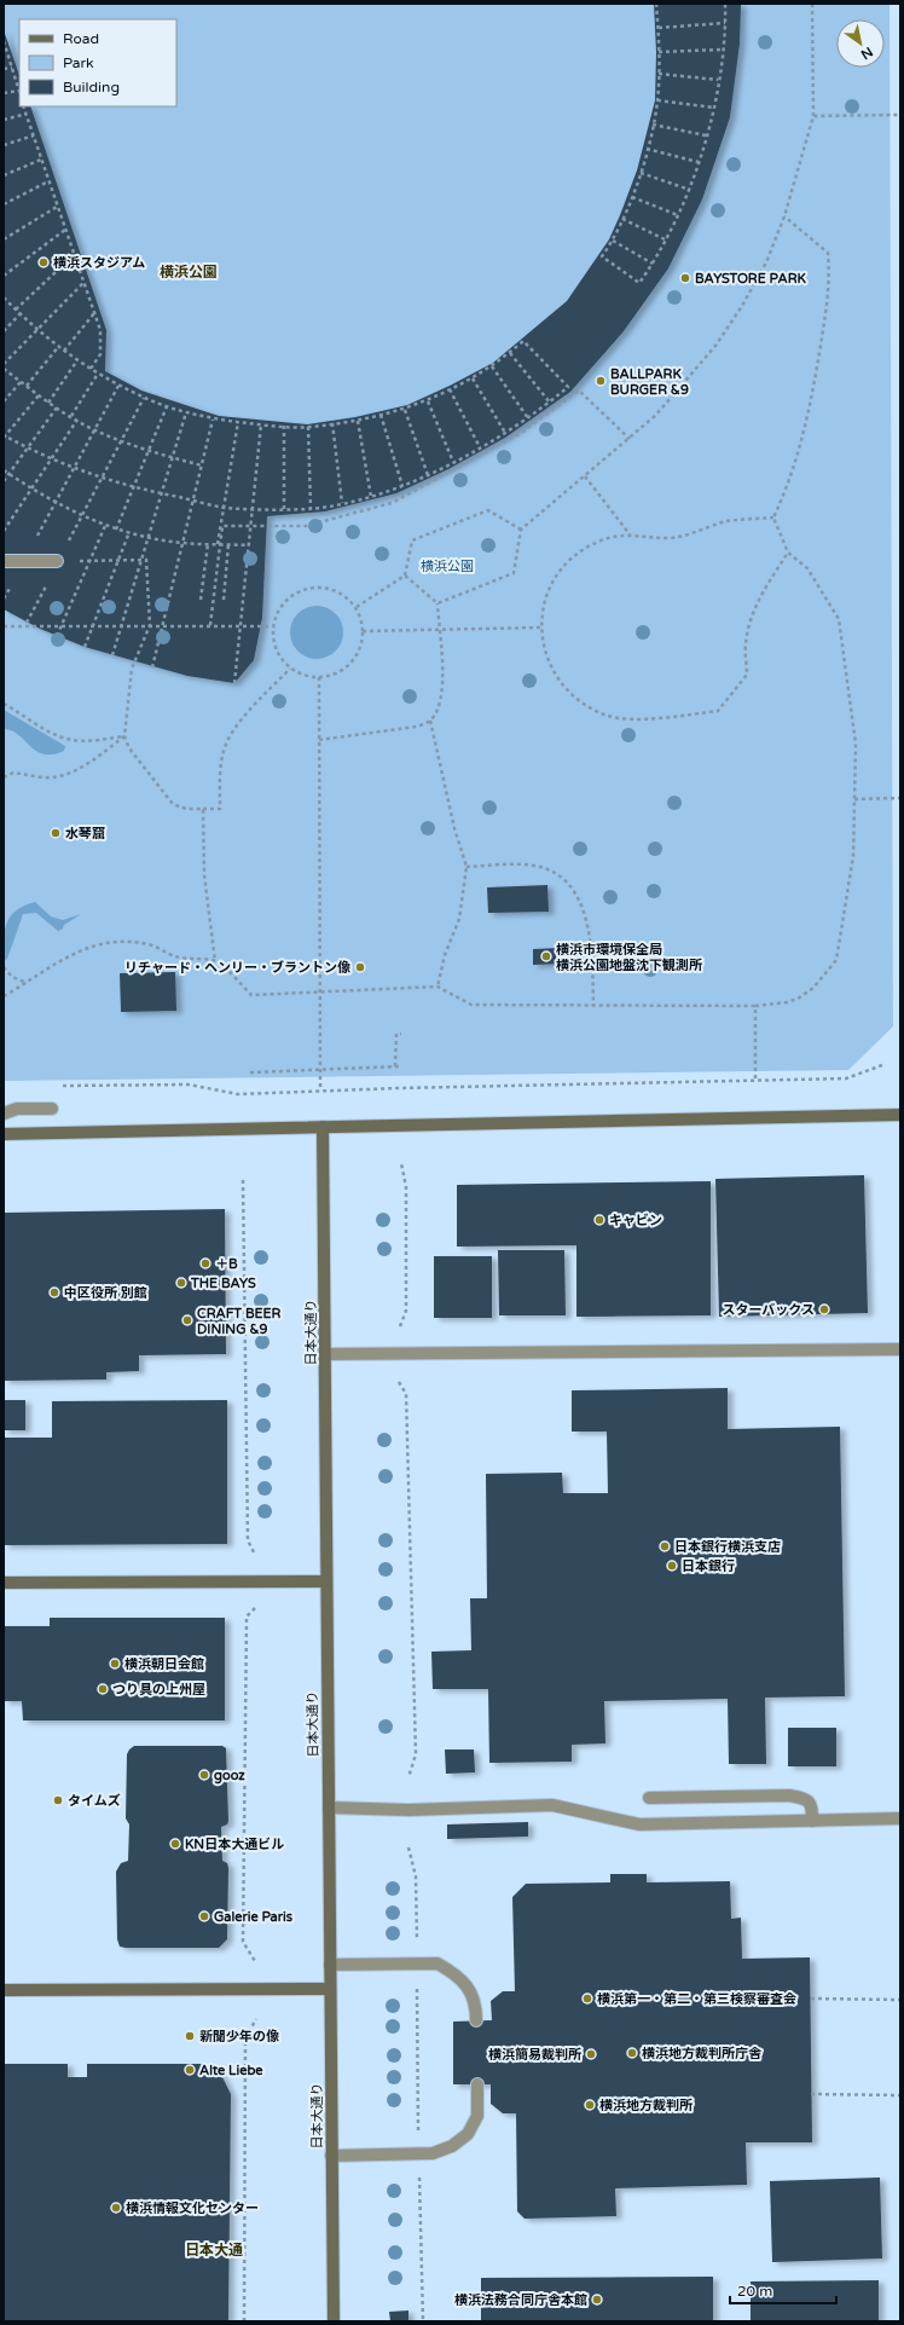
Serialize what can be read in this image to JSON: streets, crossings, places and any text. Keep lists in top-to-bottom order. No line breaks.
{"streets":{"street":["日本大通り"]},"districts":["横浜公園","日本大通"],"parks":["横浜公園"],"places":["横浜スタジアム","BAYSTORE PARK","BALLPARK BURGER &9","水琴窟","横浜市環境保全局 横浜公園地盤沈下観測所","リチャード・ヘンリー・ブラントン像","キャビン","＋B","THE BAYS","中区役所 別館","スターバックス","CRAFT BEER DINING &9","日本銀行横浜支店","日本銀行","横浜朝日会館","つり具の上州屋","gooz","タイムズ","KN日本大通ビル","Galerie Paris","横浜第一・第二・第三検察審査会","新聞少年の像","横浜地方裁判所庁舎","横浜簡易裁判所","Alte Liebe","横浜地方裁判所","横浜情報文化センター","横浜法務合同庁舎本館"],"legend":["Road","Park","Building"],"scale_bar":"20 m","north":"bottom right"}
